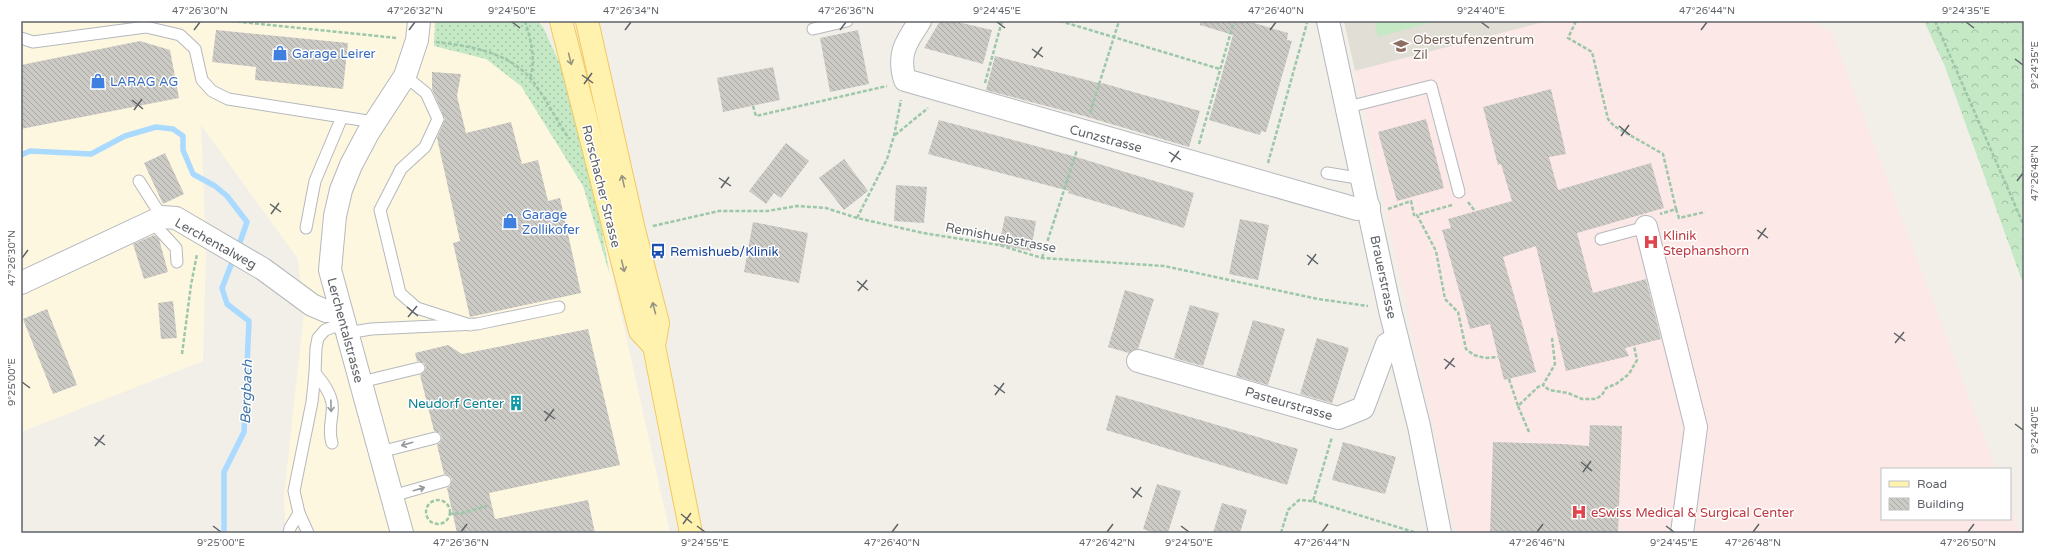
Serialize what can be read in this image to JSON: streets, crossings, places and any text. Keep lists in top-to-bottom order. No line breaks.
{"streets":{"main road":["Rorschacher Strasse"],"street":["Cunzstrasse","Lerchentalweg","Brauerstrasse","Lerchentalstrasse","Pasteurstrasse"],"path":["Remishuebstrasse"]},"crossings":[["Cunzstrasse","Brauerstrasse"],["Rorschacher Strasse","Remishuebstrasse"],["Remishuebstrasse","Brauerstrasse"],["Lerchentalweg","Lerchentalstrasse"],["Brauerstrasse","Pasteurstrasse"]],"water":["Bergbach"],"places":{"school or university":["Oberstufenzentrum Zil"],"shop":["Garage Leirer","LARAG AG","Garage Zollikofer"],"hospital":["Klinik Stephanshorn","eSwiss Medical & Surgical Center"],"bus stop":["Remishueb/Klinik"],"building":["Neudorf Center"]},"legend":["Road","Building"],"coordinates":["47°26'30\"N","47°26'32\"N","9°24'50\"E","47°26'34\"N","47°26'36\"N","9°24'45\"E","47°26'40\"N","9°24'40\"E","47°26'44\"N","9°24'35\"E","47°26'48\"N","9°25'00\"E","9°24'55\"E","47°26'42\"N","47°26'46\"N","47°26'50\"N"]}
